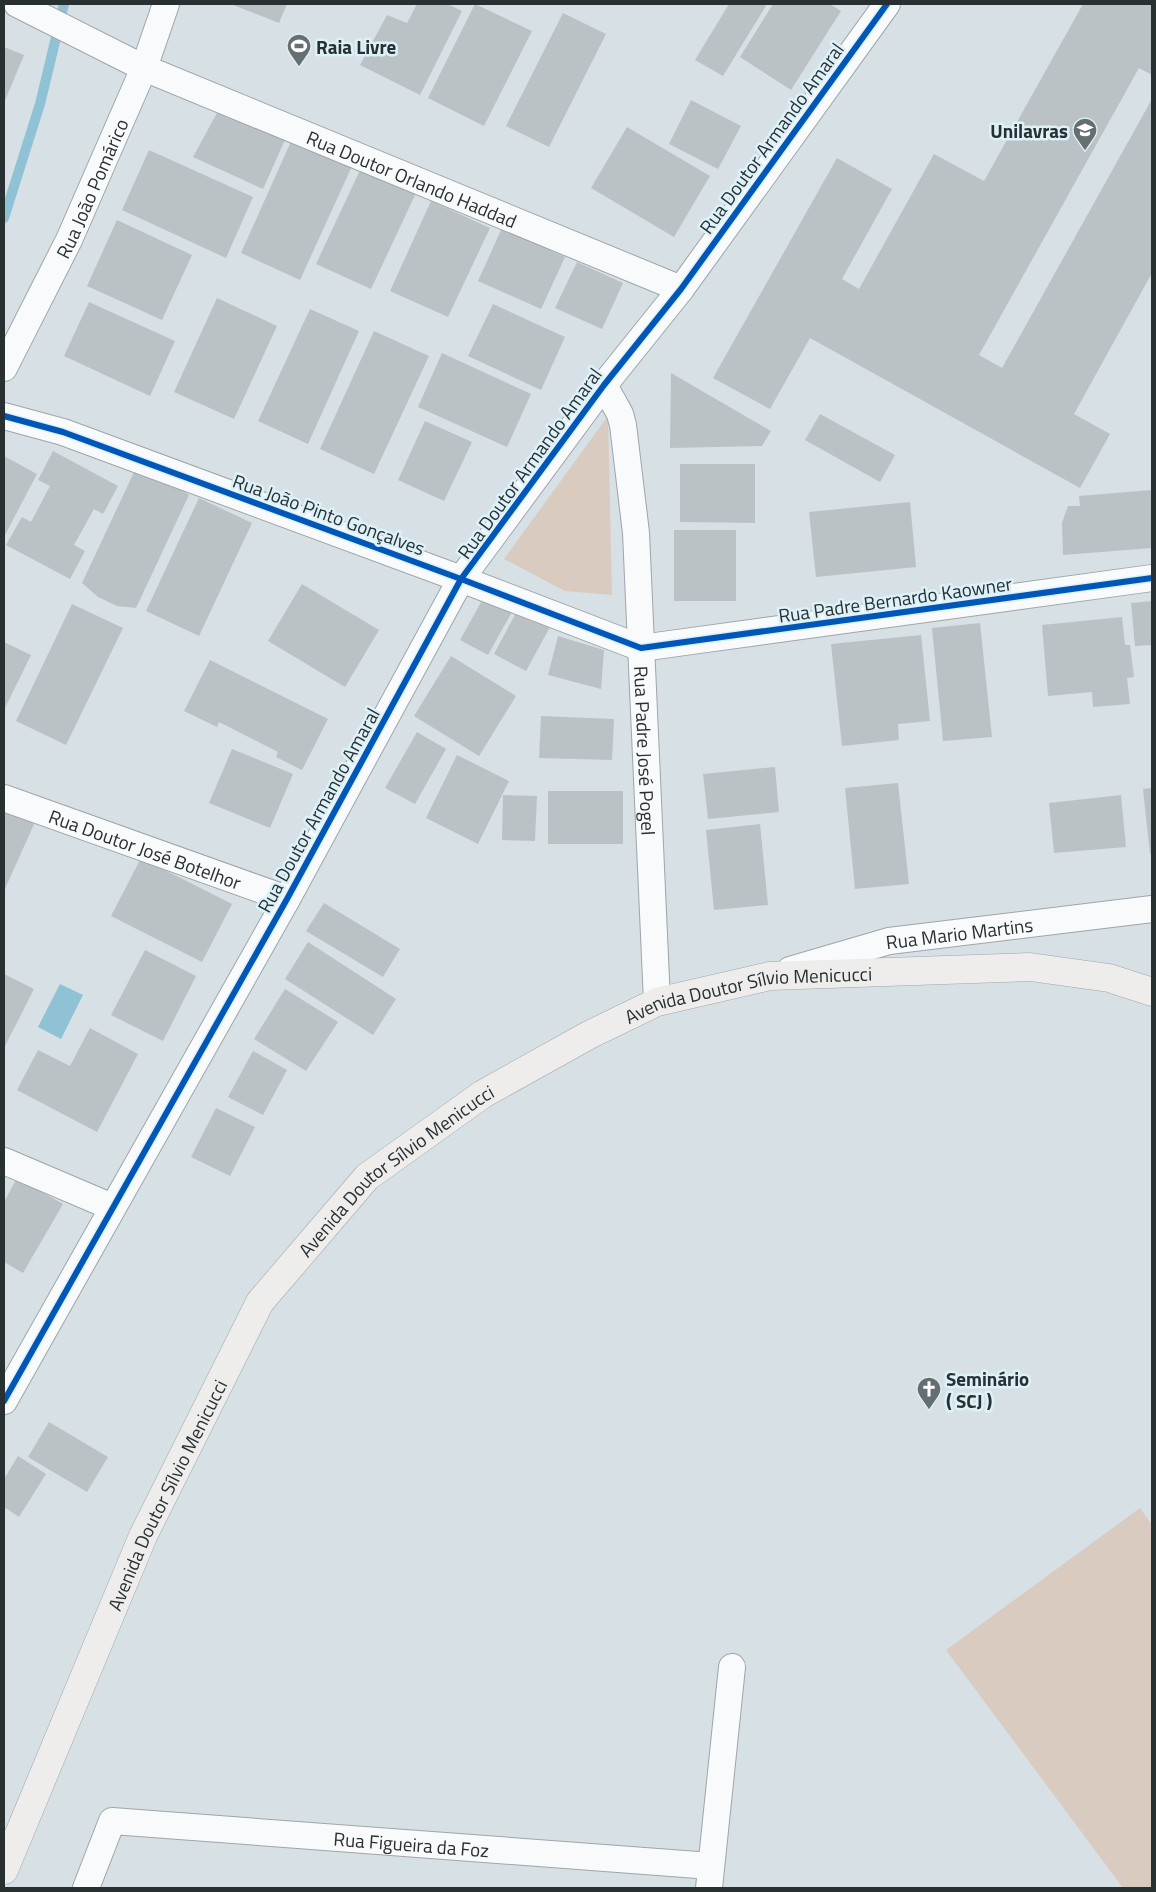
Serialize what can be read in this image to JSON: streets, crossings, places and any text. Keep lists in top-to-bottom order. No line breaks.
{"streets":{"main road":["Avenida Doutor Sílvio Menicucci"],"street":["Rua Doutor Armando Amaral","Rua Doutor Orlando Haddad","Rua João Pomárico","Rua João Pinto Gonçalves","Rua Padre Bernardo Kaowner","Rua Padre José Pogel","Rua Doutor José Botelhor","Rua Mario Martins","Rua Figueira da Foz"]},"crossings":[["Rua Doutor Armando Amaral","Rua Doutor Orlando Haddad"],["Rua Doutor Armando Amaral","Rua João Pinto Gonçalves"],["Rua Doutor Armando Amaral","Rua Padre José Pogel"],["Rua Doutor Armando Amaral","Rua Doutor José Botelhor"],["Rua Doutor Orlando Haddad","Rua João Pomárico"],["Rua João Pinto Gonçalves","Rua Padre Bernardo Kaowner"],["Rua João Pinto Gonçalves","Rua Padre José Pogel"],["Rua Padre Bernardo Kaowner","Rua Padre José Pogel"],["Rua Padre José Pogel","Avenida Doutor Sílvio Menicucci"],["Rua Mario Martins","Avenida Doutor Sílvio Menicucci"]],"places":{"sports":["Raia Livre"],"school or university":["Unilavras"],"church":["Seminário ( SCJ )"]}}
